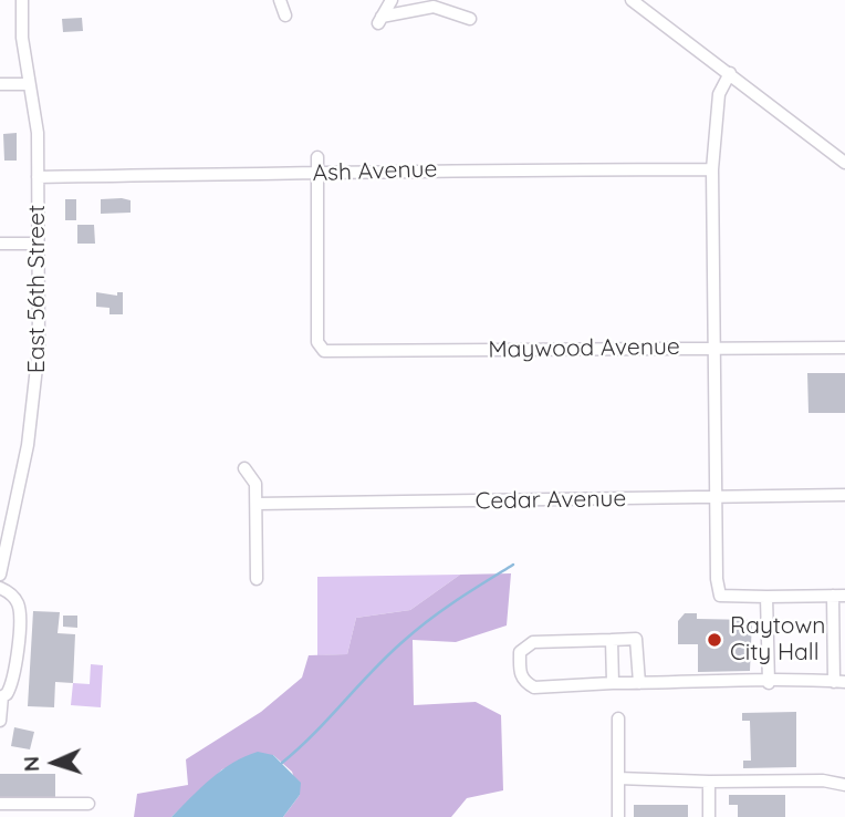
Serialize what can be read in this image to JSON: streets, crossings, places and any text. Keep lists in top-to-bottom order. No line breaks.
{"streets":{"street":["Ash Avenue","East 56th Street","Maywood Avenue","Cedar Avenue"]},"crossings":[["Ash Avenue","East 56th Street"],["Ash Avenue","Maywood Avenue"]],"places":["Raytown City Hall"],"north":"left"}
